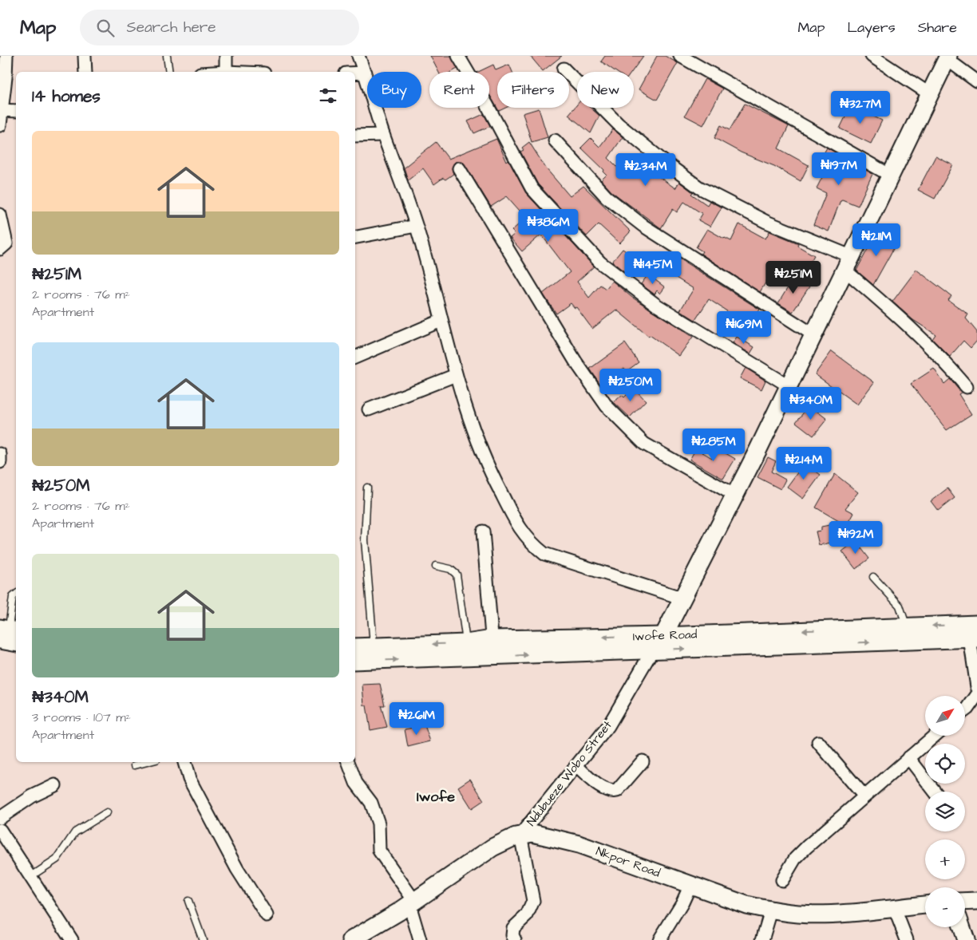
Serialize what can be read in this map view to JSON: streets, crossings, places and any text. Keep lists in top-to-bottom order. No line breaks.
{"streets":{"street":["Iwofe Road","Ndubueze Wobo Street","Nkpor Road"]},"crossings":[["Iwofe Road","Ndubueze Wobo Street"],["Ndubueze Wobo Street","Nkpor Road"]],"districts":["Iwofe"],"north":"top right","page":{"header":"Map","search":"Search here","nav":["Map","Layers","Share"],"chip":["Buy","Rent","Filters","New"],"heading":"14 homes","price":["₦327M","₦197M","₦234M","₦386M","₦211M","₦145M","₦251M","₦169M","₦250M","₦340M","₦285M","₦214M","₦192M","₦261M"],"list":[{"name":"₦251M","note":"2 rooms · 76 m² · Apartment"},{"name":"₦250M","note":"2 rooms · 76 m² · Apartment"},{"name":"₦340M","note":"3 rooms · 107 m² · Apartment"}],"map_buttons":["+","−"]}}
